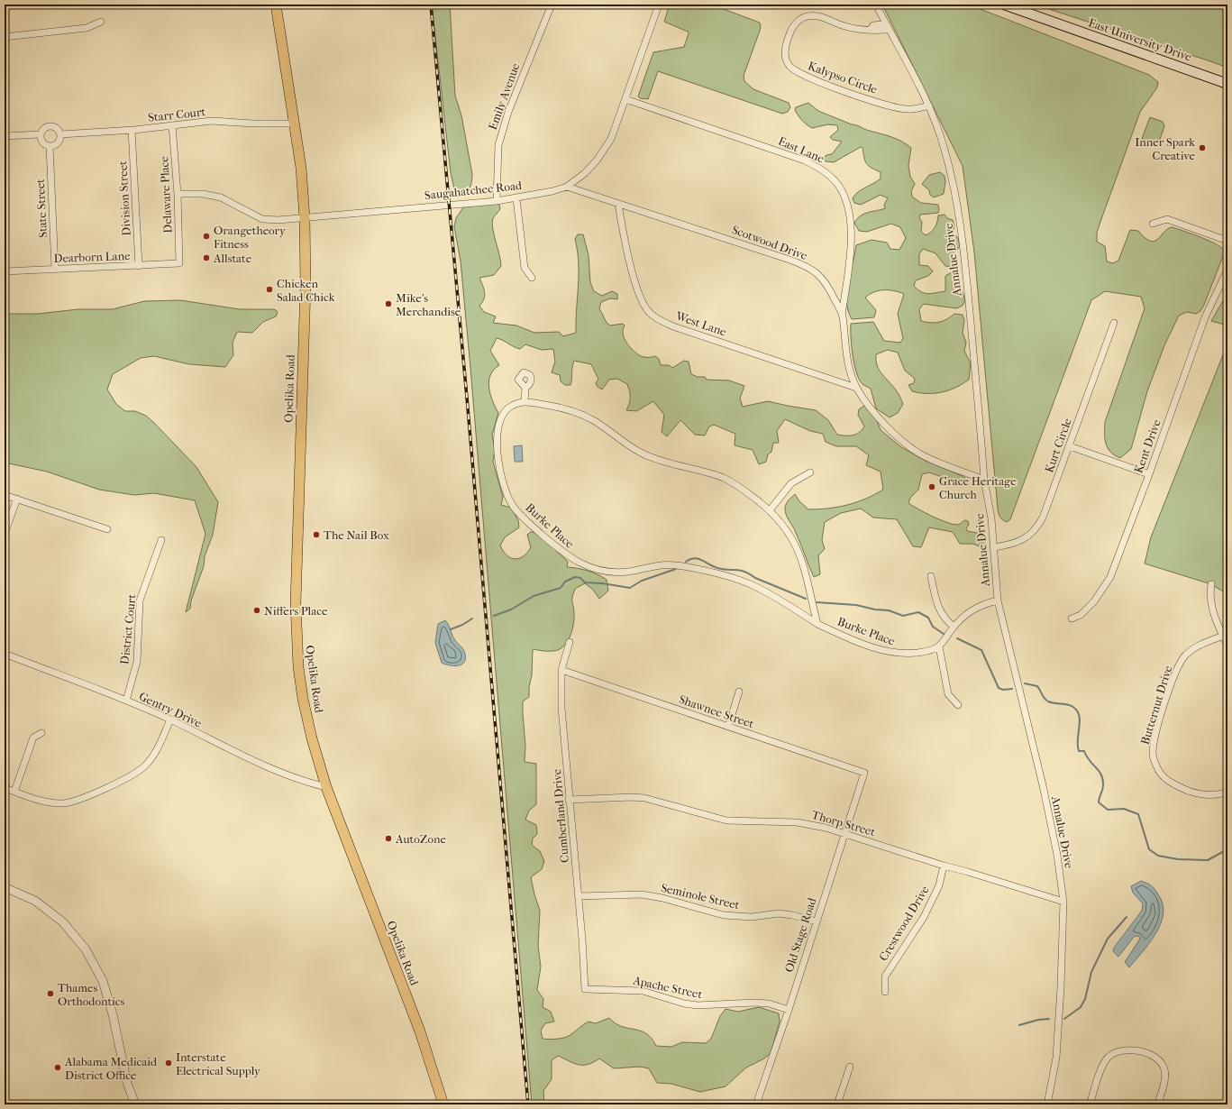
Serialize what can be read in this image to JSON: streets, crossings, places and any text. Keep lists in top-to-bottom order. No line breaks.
{"streets":{"main road":["East University Drive","Opelika Road"],"street":["Kalypso Circle","Emily Avenue","Starr Court","East Lane","Saugahatchee Road","Delaware Place","Division Street","State Street","Scotwood Drive","Dearborn Lane","Annalue Drive","West Lane","Kurt Circle","Kent Drive","Burke Place","District Court","Butternut Drive","Gentry Drive","Shawnee Street","Cumberland Drive","Thorp Street","Seminole Street","Crestwood Drive","Old Stage Road","Apache Street"]},"crossings":[["Kalypso Circle","Annalue Drive"],["Emily Avenue","Saugahatchee Road"],["Starr Court","Delaware Place"],["Starr Court","Division Street"],["Starr Court","State Street"],["Starr Court","Opelika Road"],["East Lane","Saugahatchee Road"],["East Lane","Scotwood Drive"],["Saugahatchee Road","Delaware Place"],["Saugahatchee Road","Scotwood Drive"],["Saugahatchee Road","Opelika Road"],["Delaware Place","Dearborn Lane"],["Division Street","Dearborn Lane"],["State Street","Dearborn Lane"],["Scotwood Drive","Annalue Drive"],["Scotwood Drive","West Lane"],["Annalue Drive","Kurt Circle"],["Annalue Drive","Thorp Street"],["Opelika Road","Gentry Drive"],["District Court","Gentry Drive"],["Shawnee Street","Cumberland Drive"],["Shawnee Street","Old Stage Road"],["Cumberland Drive","Thorp Street"],["Cumberland Drive","Seminole Street"],["Cumberland Drive","Apache Street"],["Thorp Street","Crestwood Drive"],["Thorp Street","Old Stage Road"],["Seminole Street","Old Stage Road"],["Old Stage Road","Apache Street"]],"places":["Inner Spark Creative","Orangetheory Fitness","Allstate","Chicken Salad Chick","Mike's Merchandise","Grace Heritage Church","The Nail Box","Niffers Place","AutoZone","Thames Orthodontics","Interstate Electrical Supply","Alabama Medicaid District Office"]}
